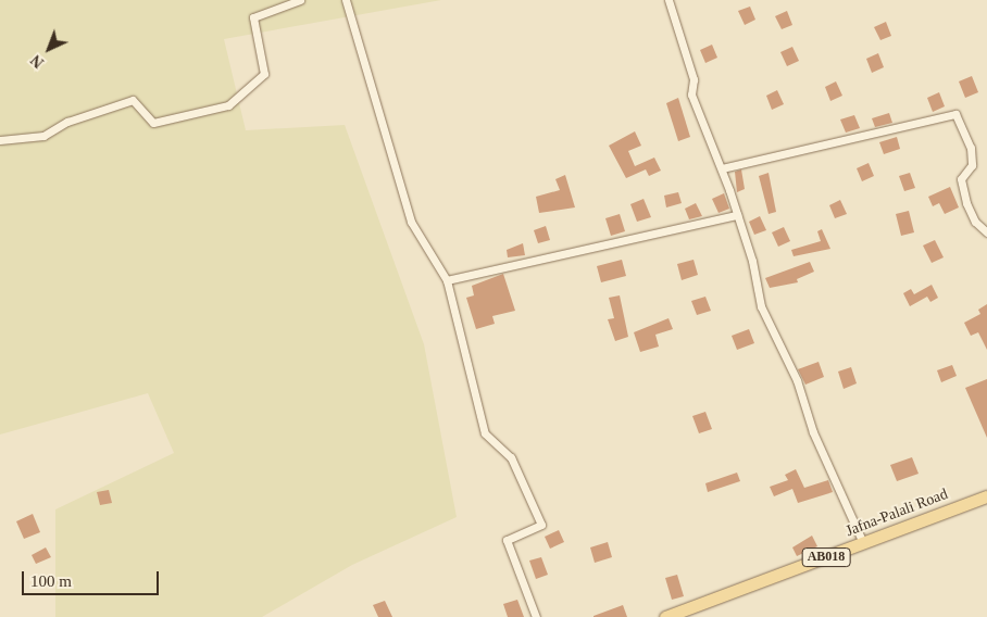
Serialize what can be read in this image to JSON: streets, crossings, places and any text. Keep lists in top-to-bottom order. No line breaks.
{"streets":{"main road":["Jafna-Palali Road","AB018"]},"scale_bar":"100 m","north":"bottom left"}
